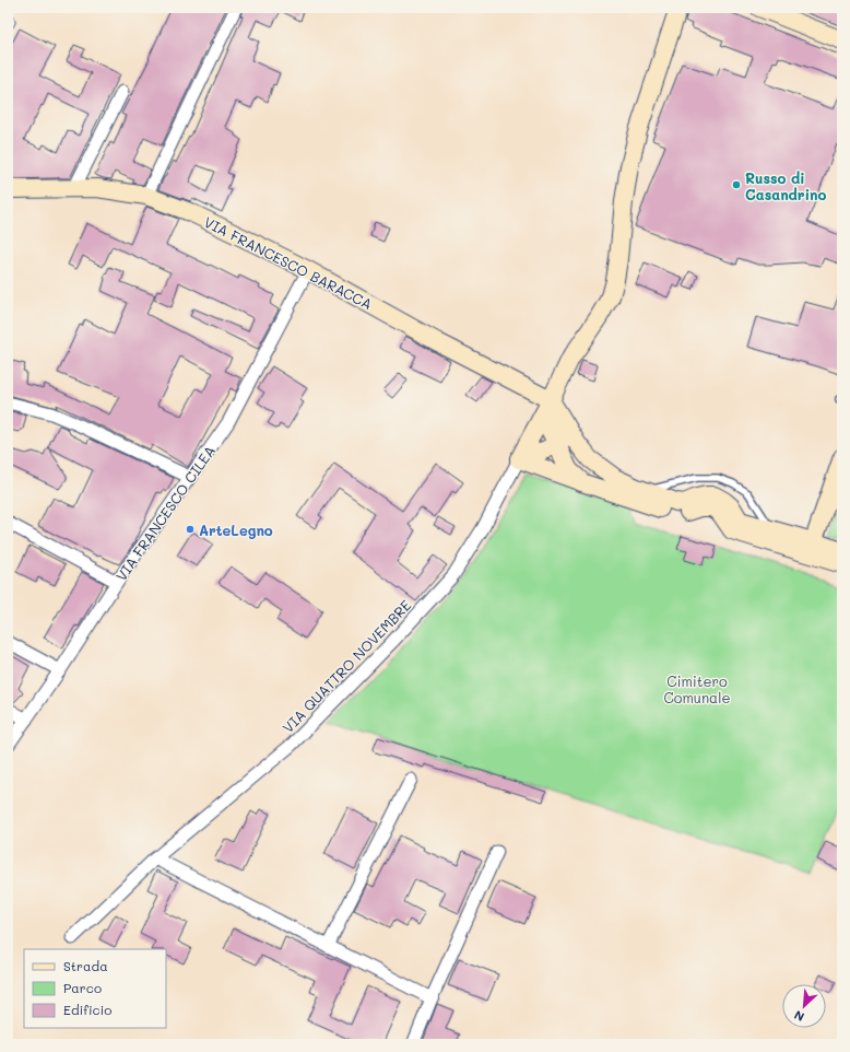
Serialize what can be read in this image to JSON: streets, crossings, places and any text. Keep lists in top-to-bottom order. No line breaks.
{"streets":{"street":["VIA FRANCESCO BARACCA","VIA FRANCESCO CILEA","VIA QUATTRO NOVEMBRE"]},"crossings":[["VIA FRANCESCO BARACCA","VIA FRANCESCO CILEA"]],"parks":["Cimitero Comunale"],"places":["Russo di Casandrino","ArteLegno"],"legend":["Strada","Parco","Edificio"],"north":"bottom left"}
